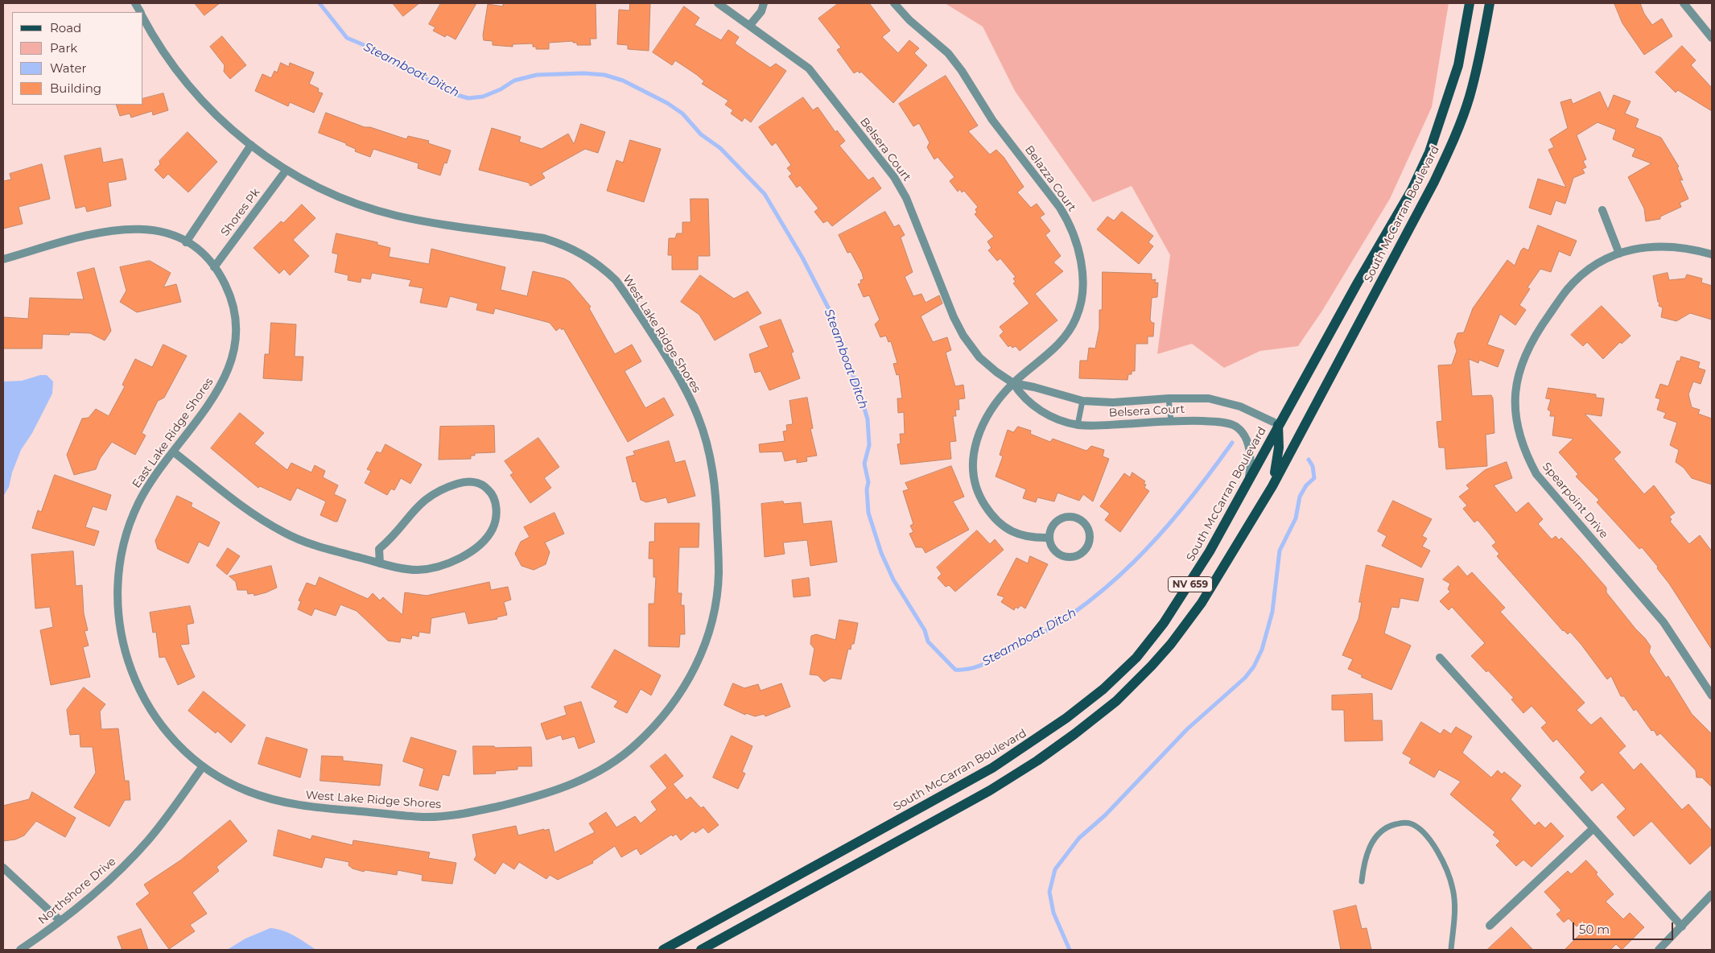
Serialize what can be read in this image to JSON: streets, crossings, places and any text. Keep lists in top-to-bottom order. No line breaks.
{"streets":{"main road":["South McCarran Boulevard","NV 659"],"street":["Belsera Court","Belazza Court","Shores Pk","West Lake Ridge Shores","East Lake Ridge Shores","Spearpoint Drive","Northshore Drive"]},"crossings":[["Belsera Court","Belazza Court"],["Belsera Court","South McCarran Boulevard"],["Shores Pk","West Lake Ridge Shores"],["Shores Pk","East Lake Ridge Shores"],["West Lake Ridge Shores","East Lake Ridge Shores"],["West Lake Ridge Shores","Northshore Drive"],["East Lake Ridge Shores","Northshore Drive"]],"water":["Steamboat Ditch"],"legend":["Road","Park","Water","Building"],"scale_bar":"50 m"}
